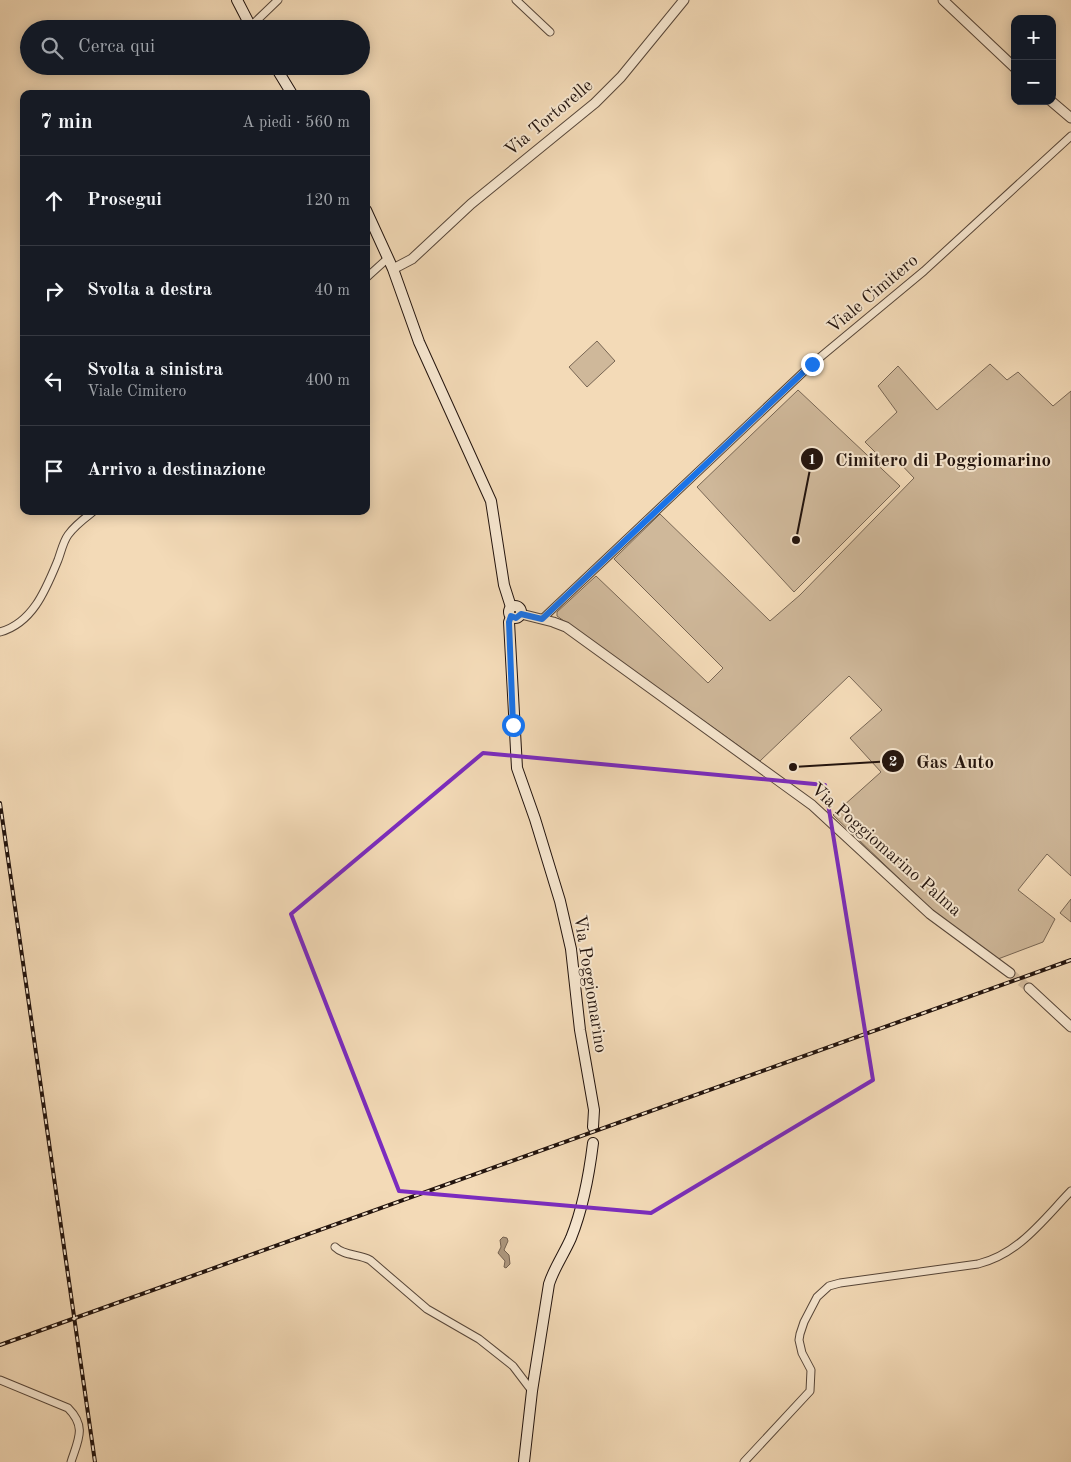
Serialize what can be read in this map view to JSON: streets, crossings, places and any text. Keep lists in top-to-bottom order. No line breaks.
{"streets":{"main road":["Via Poggiomarino"],"street":["Via Tortorelle","Viale Cimitero","Via Poggiomarino Palma"]},"crossings":[["Via Tortorelle","Via Poggiomarino"],["Viale Cimitero","Via Poggiomarino Palma"],["Via Poggiomarino Palma","Via Poggiomarino"]],"places":["Cimitero di Poggiomarino","Gas Auto"],"page":{"map_buttons":["+","−"],"search":"Cerca qui","heading":["7 min","A piedi · 560 m"],"list":[["Prosegui","120 m"],["Svolta a destra","40 m"],["Svolta a sinistra","Viale Cimitero","400 m"],"Arrivo a destinazione"]}}
